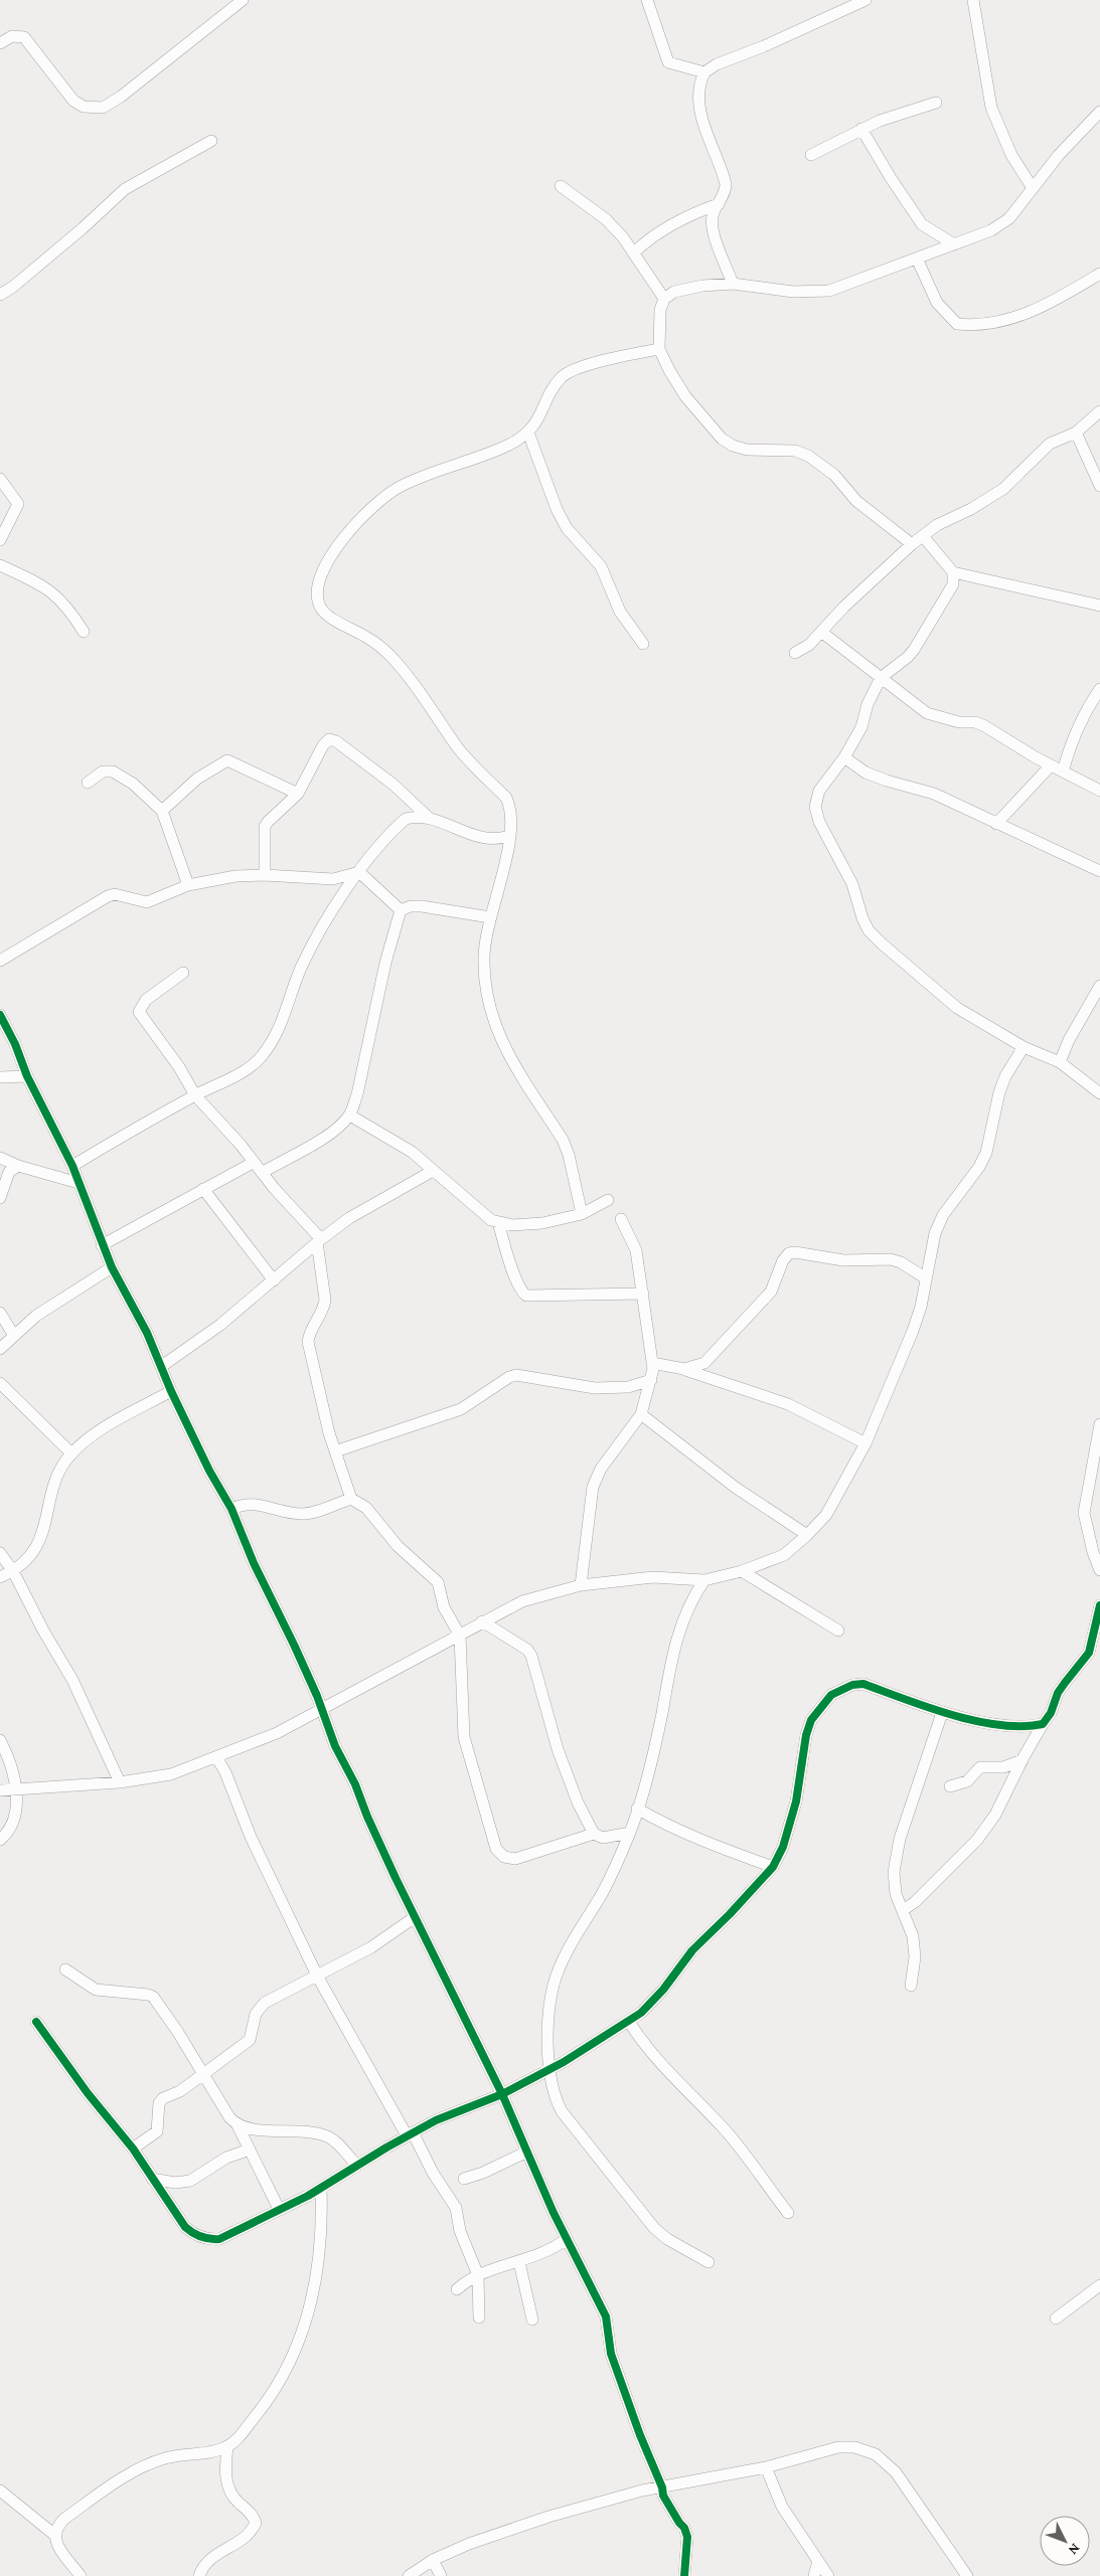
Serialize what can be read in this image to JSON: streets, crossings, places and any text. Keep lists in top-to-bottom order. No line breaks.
{"north":"bottom right"}
